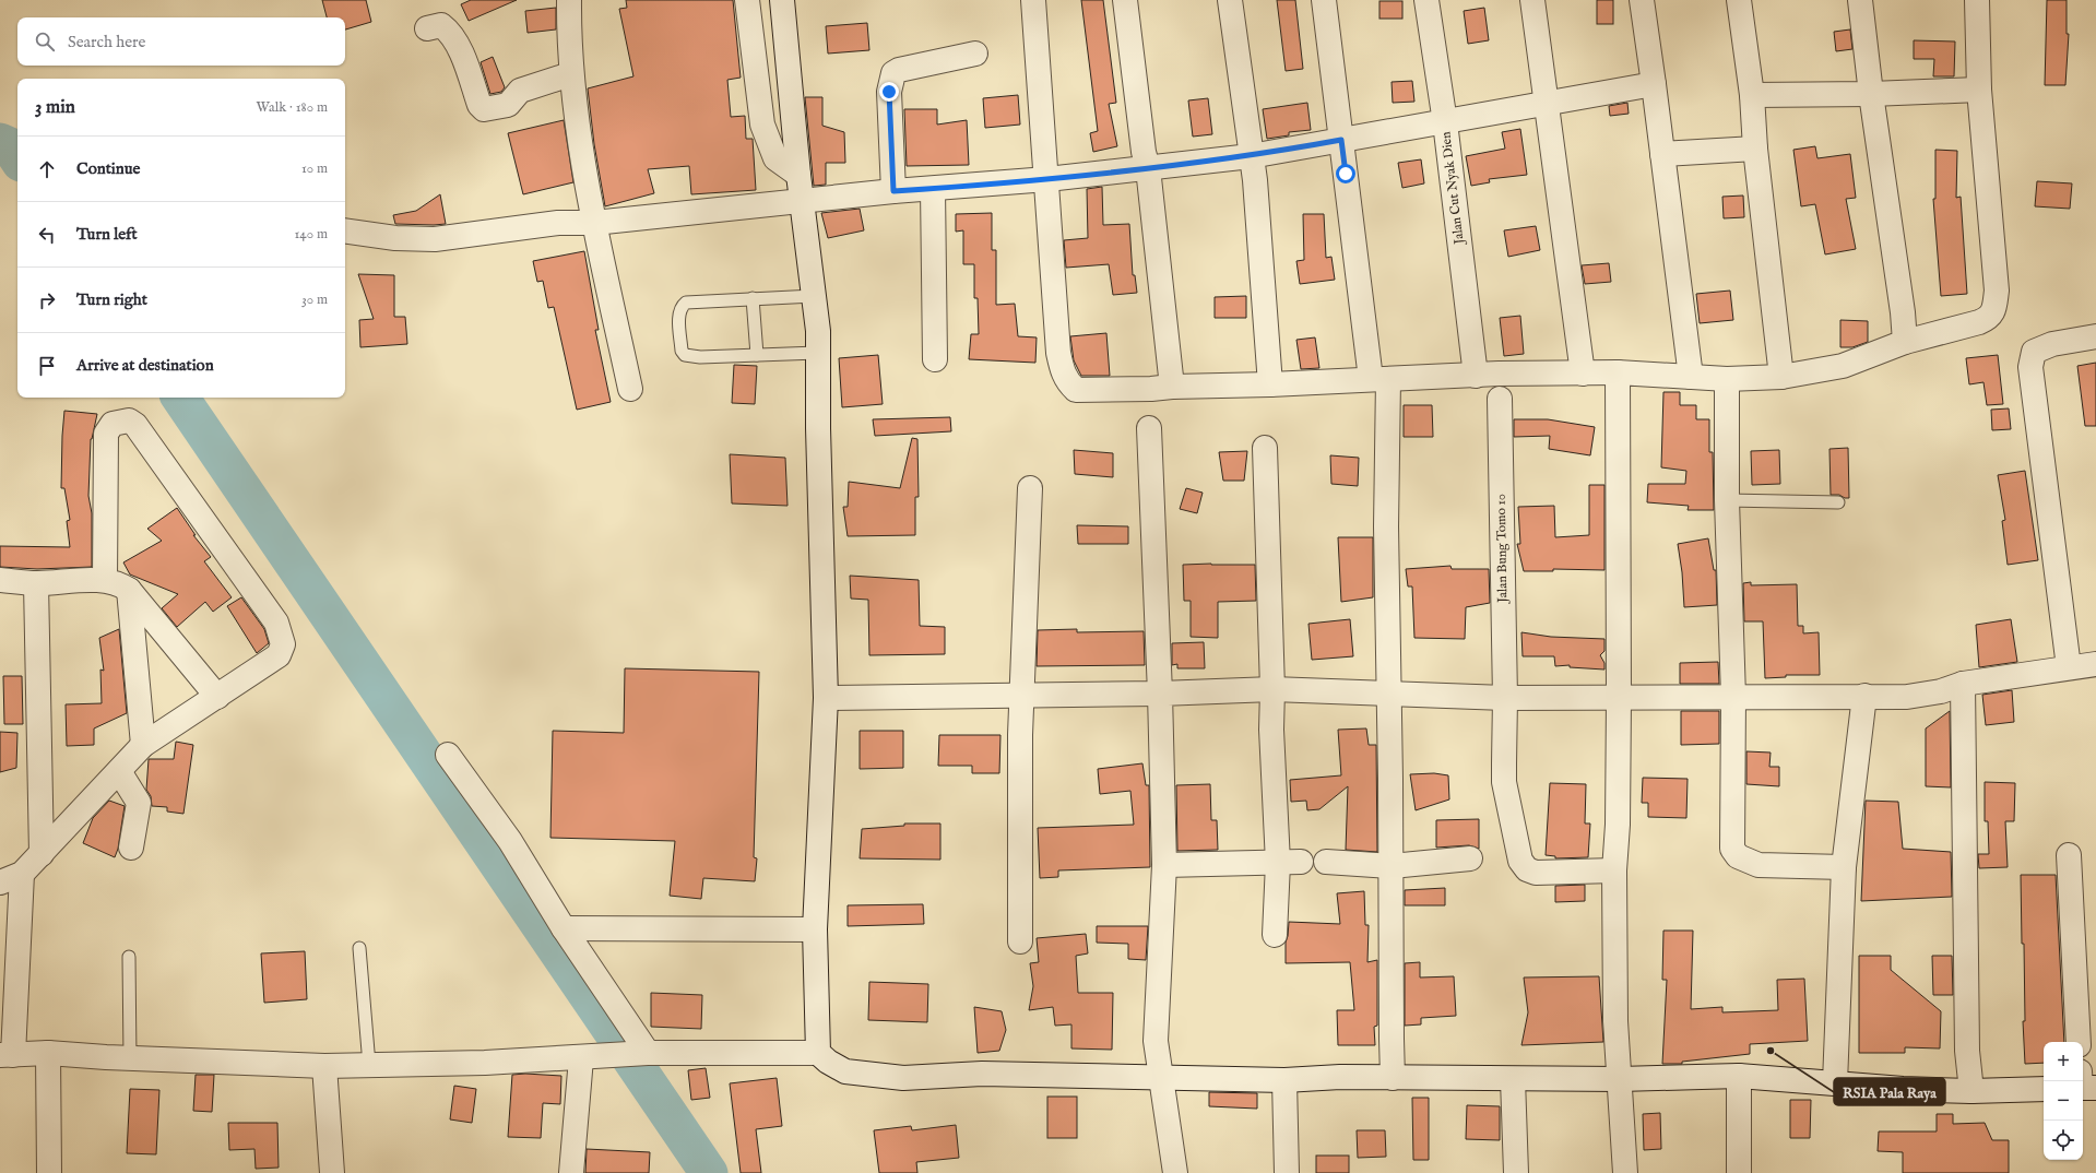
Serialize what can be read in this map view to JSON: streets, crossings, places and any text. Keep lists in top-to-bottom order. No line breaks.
{"streets":{"street":["Jalan Cut Nyak Dien","Jalan Bung Tomo 10"]},"places":["RSIA Pala Raya"],"page":{"search":"Search here","heading":["3 min","Walk · 180 m"],"list":[["Continue","10 m"],["Turn left","140 m"],["Turn right","30 m"],"Arrive at destination"],"map_buttons":["+","−"]}}
